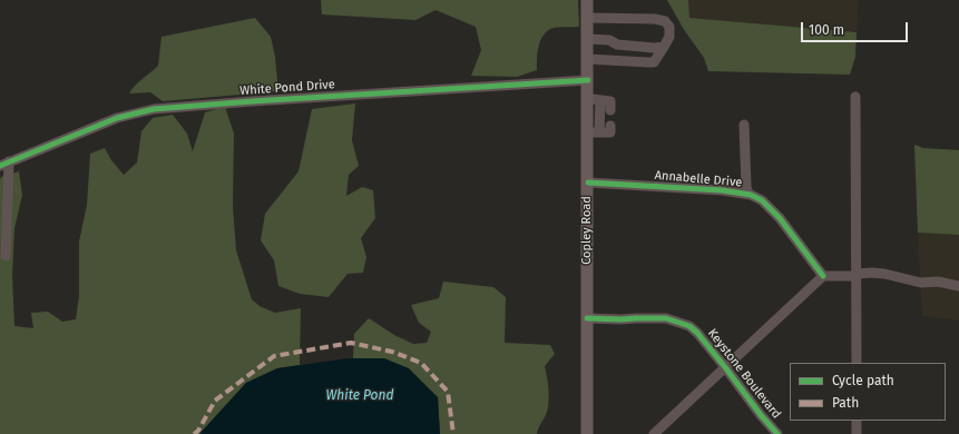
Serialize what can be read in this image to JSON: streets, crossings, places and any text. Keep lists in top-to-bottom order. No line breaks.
{"streets":{"main road":["Copley Road"],"street":["White Pond Drive","Annabelle Drive","Keystone Boulevard"]},"crossings":[["White Pond Drive","Copley Road"],["Annabelle Drive","Copley Road"],["Copley Road","Keystone Boulevard"]],"water":["White Pond"],"legend":["Cycle path","Path"],"scale_bar":"100 m"}
